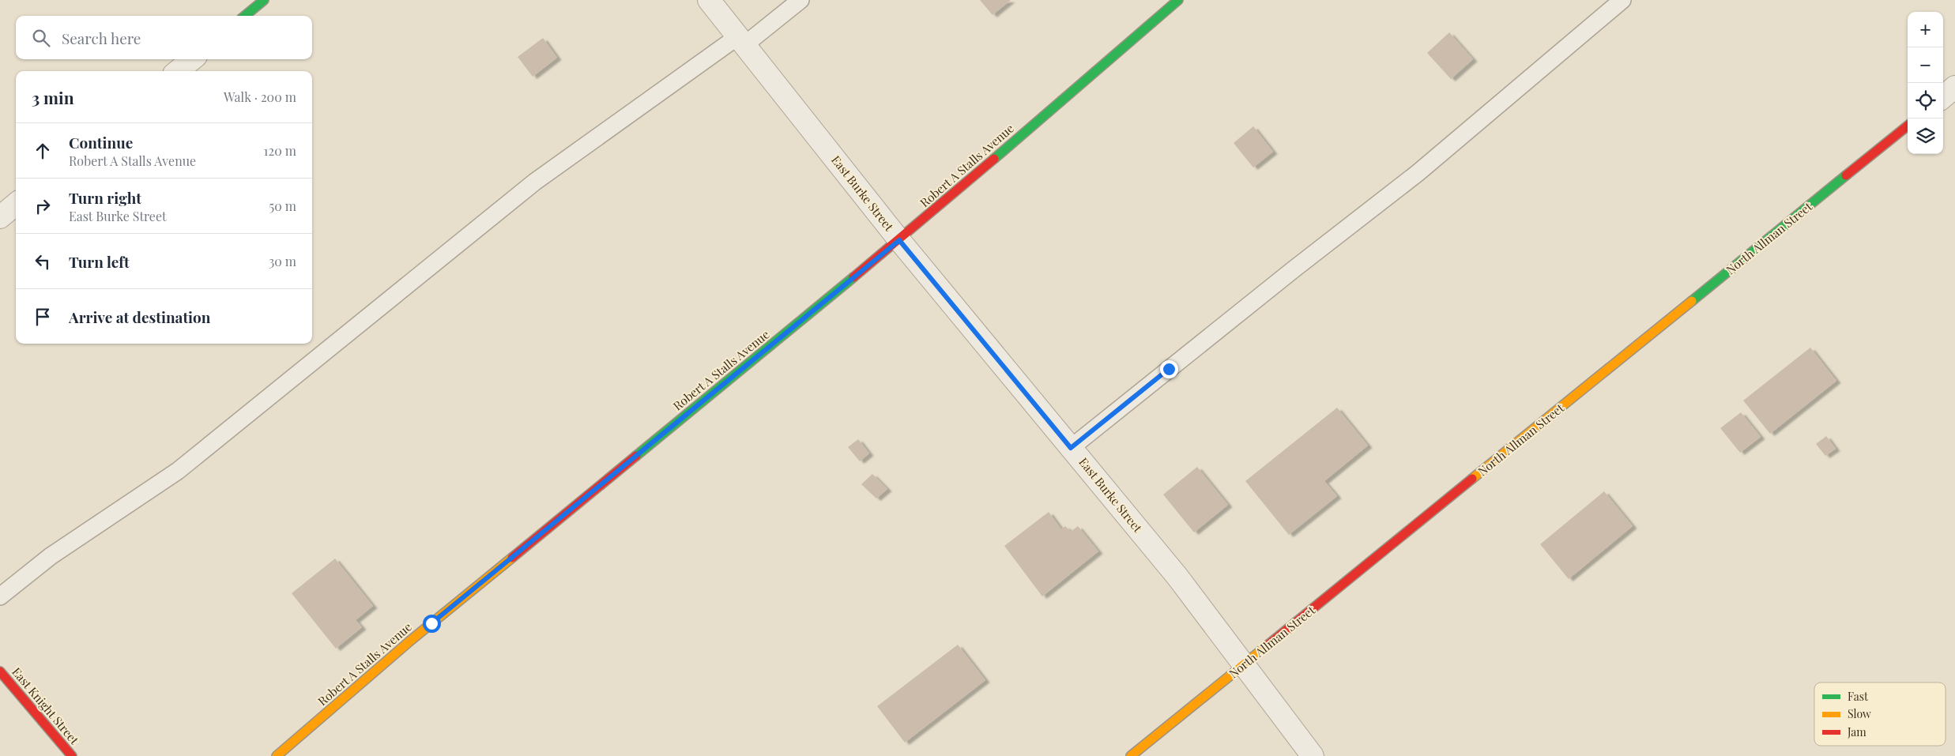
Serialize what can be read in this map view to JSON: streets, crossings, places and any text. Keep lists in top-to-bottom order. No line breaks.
{"streets":{"street":["Robert A Stalls Avenue","East Burke Street","North Allman Street","East Knight Street"]},"crossings":[["Robert A Stalls Avenue","East Burke Street"],["East Burke Street","North Allman Street"]],"legend":["Fast","Slow","Jam"],"page":{"map_buttons":["+","−"],"search":"Search here","heading":["3 min","Walk · 200 m"],"list":[["Continue","Robert A Stalls Avenue","120 m"],["Turn right","East Burke Street","50 m"],["Turn left","30 m"],"Arrive at destination"]}}
